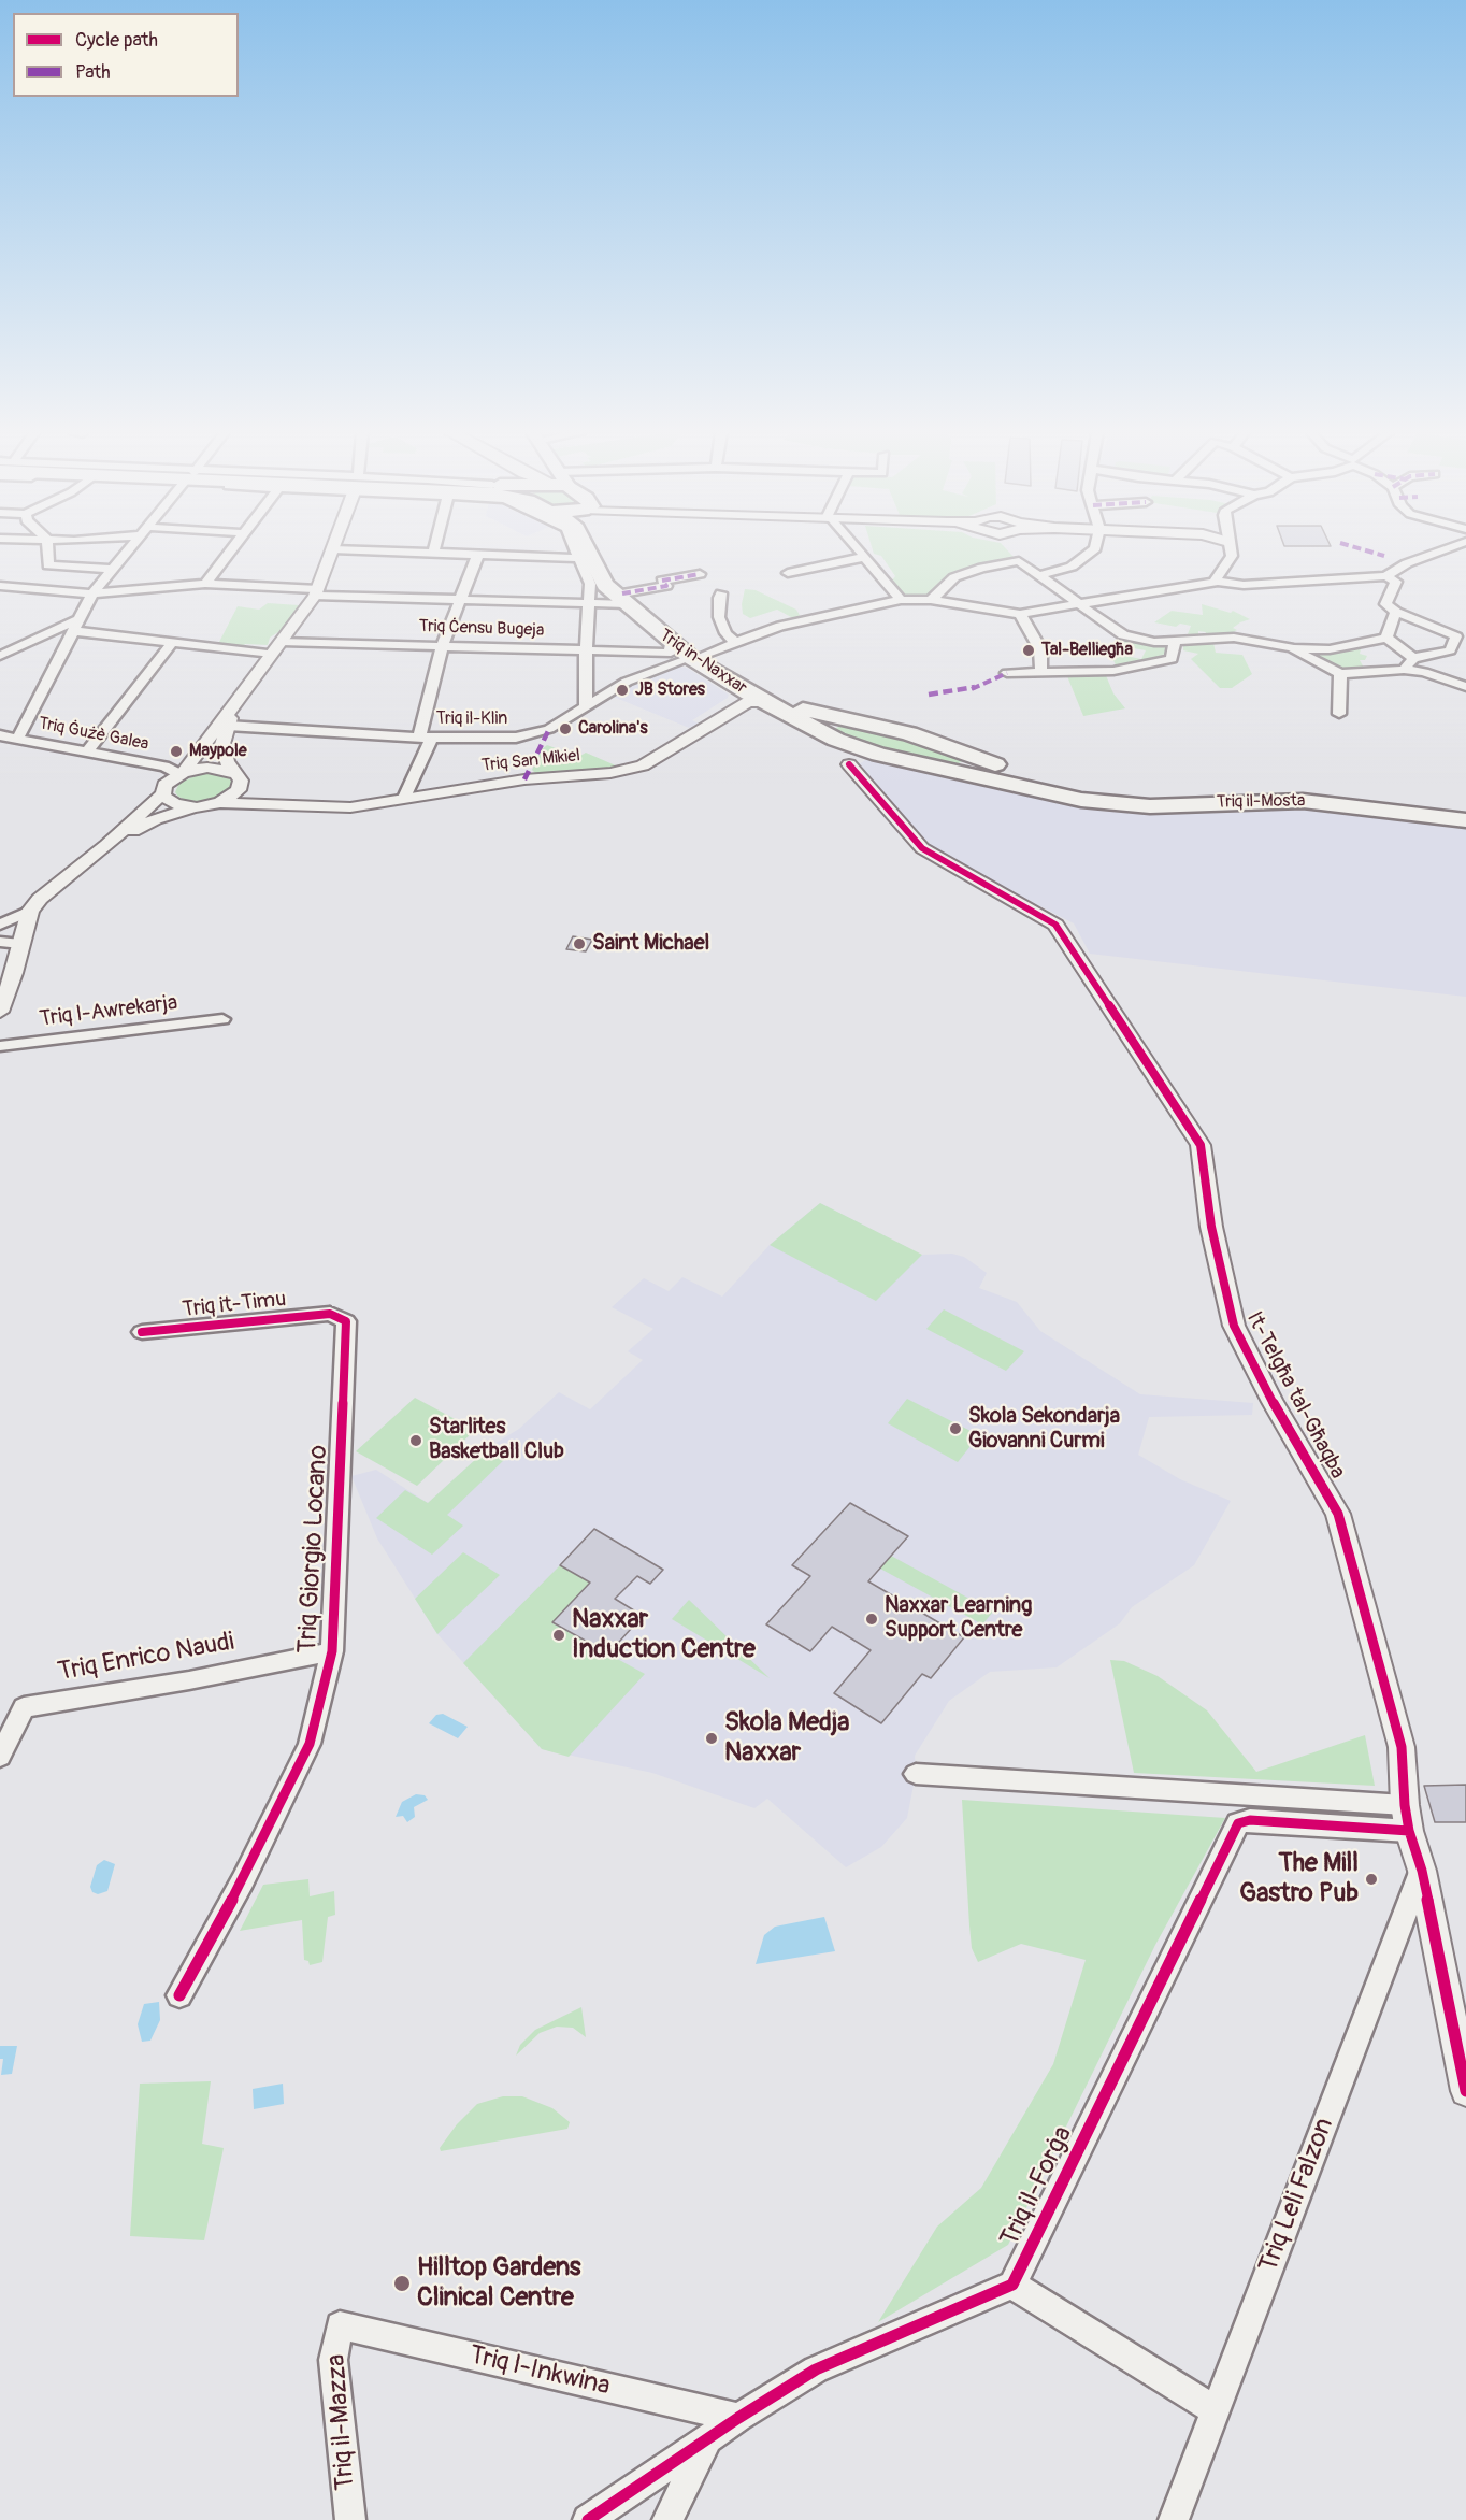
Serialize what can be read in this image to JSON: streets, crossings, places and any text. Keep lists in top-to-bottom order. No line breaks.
{"streets":{"highway":["Triq in-Naxxar","Triq il-Mosta"],"street":["Triq Ċensu Bugeja","Triq il-Klin","Triq Ġużè Galea","Triq San Mikiel","Triq l-Awrekarja","Triq it-Timu","It-Telgħa tal-Għaqba","Triq Giorgio Locano","Triq Enrico Naudi","Triq il-Forġa","Triq Leli Falzon","Triq l-Inkwina","Triq il-Mazza"]},"crossings":[["Triq Ċensu Bugeja","Triq in-Naxxar"],["Triq in-Naxxar","Triq il-Klin"],["Triq in-Naxxar","Triq San Mikiel"],["Triq in-Naxxar","Triq il-Mosta"],["Triq Ġużè Galea","Triq San Mikiel"],["Triq it-Timu","Triq Giorgio Locano"],["It-Telgħa tal-Għaqba","Triq il-Forġa"],["It-Telgħa tal-Għaqba","Triq Leli Falzon"],["Triq Giorgio Locano","Triq Enrico Naudi"],["Triq l-Inkwina","Triq il-Mazza"]],"places":["Tal-Belliegħa","JB Stores","Carolina's","Maypole","Saint Michael","Skola Sekondarja Giovanni Curmi","Starlites Basketball Club","Naxxar Learning Support Centre","Naxxar Induction Centre","Skola Medja Naxxar","The Mill Gastro Pub","Hilltop Gardens Clinical Centre"],"legend":["Cycle path","Path"]}
